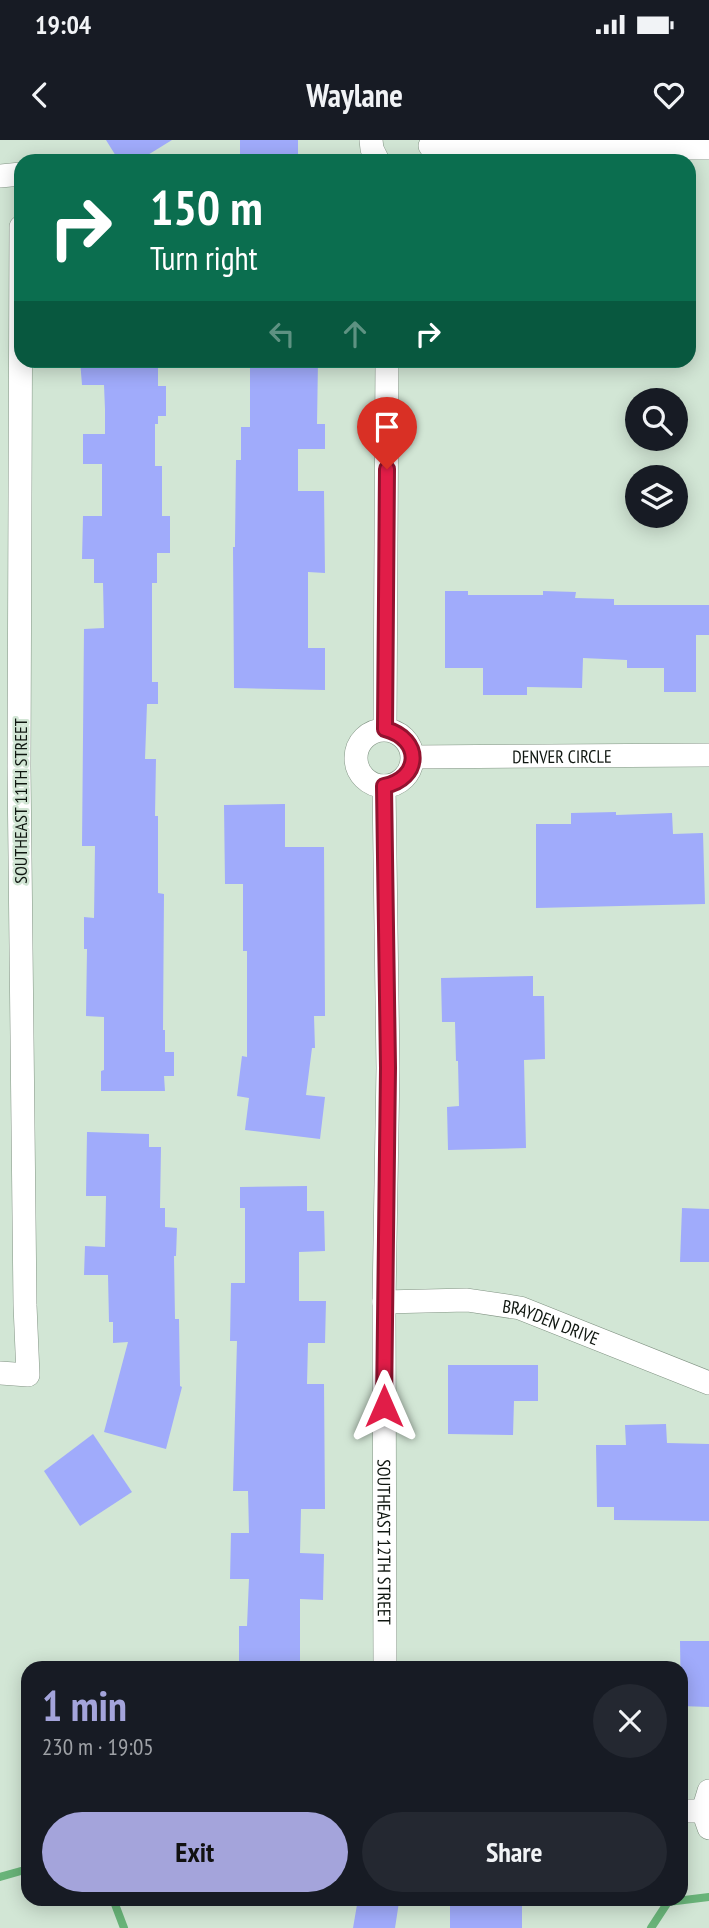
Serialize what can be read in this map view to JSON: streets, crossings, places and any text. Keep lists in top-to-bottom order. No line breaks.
{"streets":{"street":["DENVER CIRCLE","SOUTHEAST 11TH STREET","BRAYDEN DRIVE","SOUTHEAST 12TH STREET"]},"crossings":[["DENVER CIRCLE","SOUTHEAST 12TH STREET"],["BRAYDEN DRIVE","SOUTHEAST 12TH STREET"]],"page":{"status":"19:04","header":"Waylane","turn":["150 m","Turn right"],"heading":["1 min","230 m · 19:05"],"buttons":["Exit","Share"]}}
